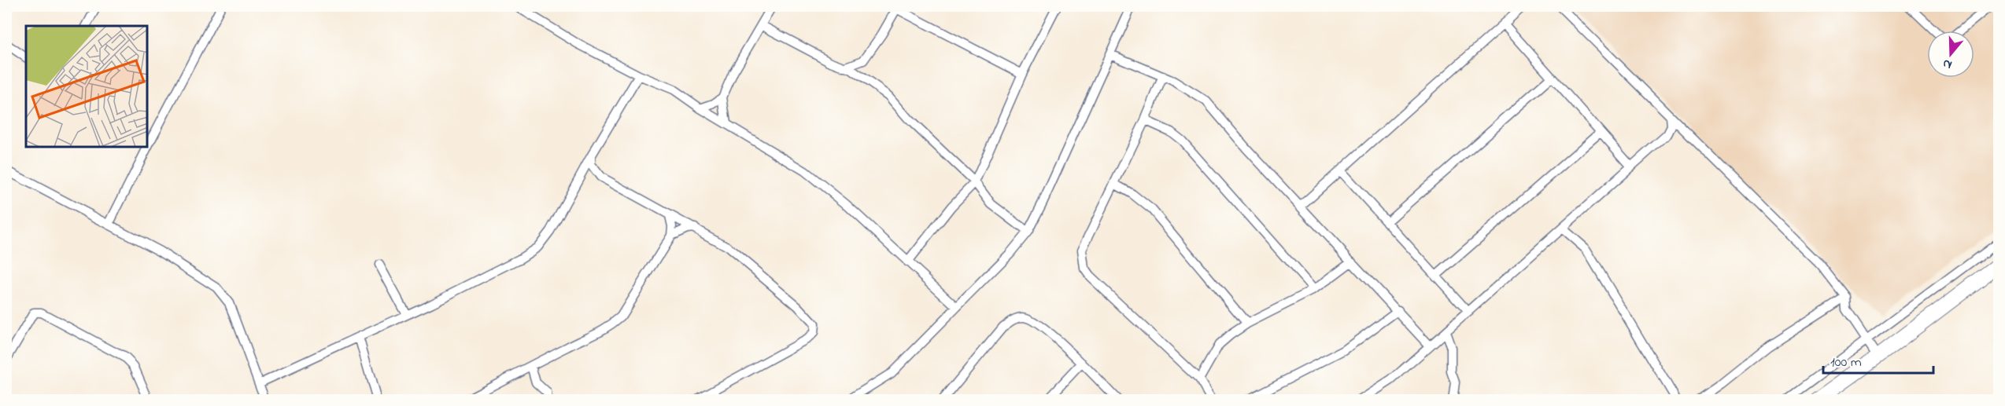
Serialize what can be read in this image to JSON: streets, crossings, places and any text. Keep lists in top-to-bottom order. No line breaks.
{"scale_bar":"100 m","north":"bottom"}
